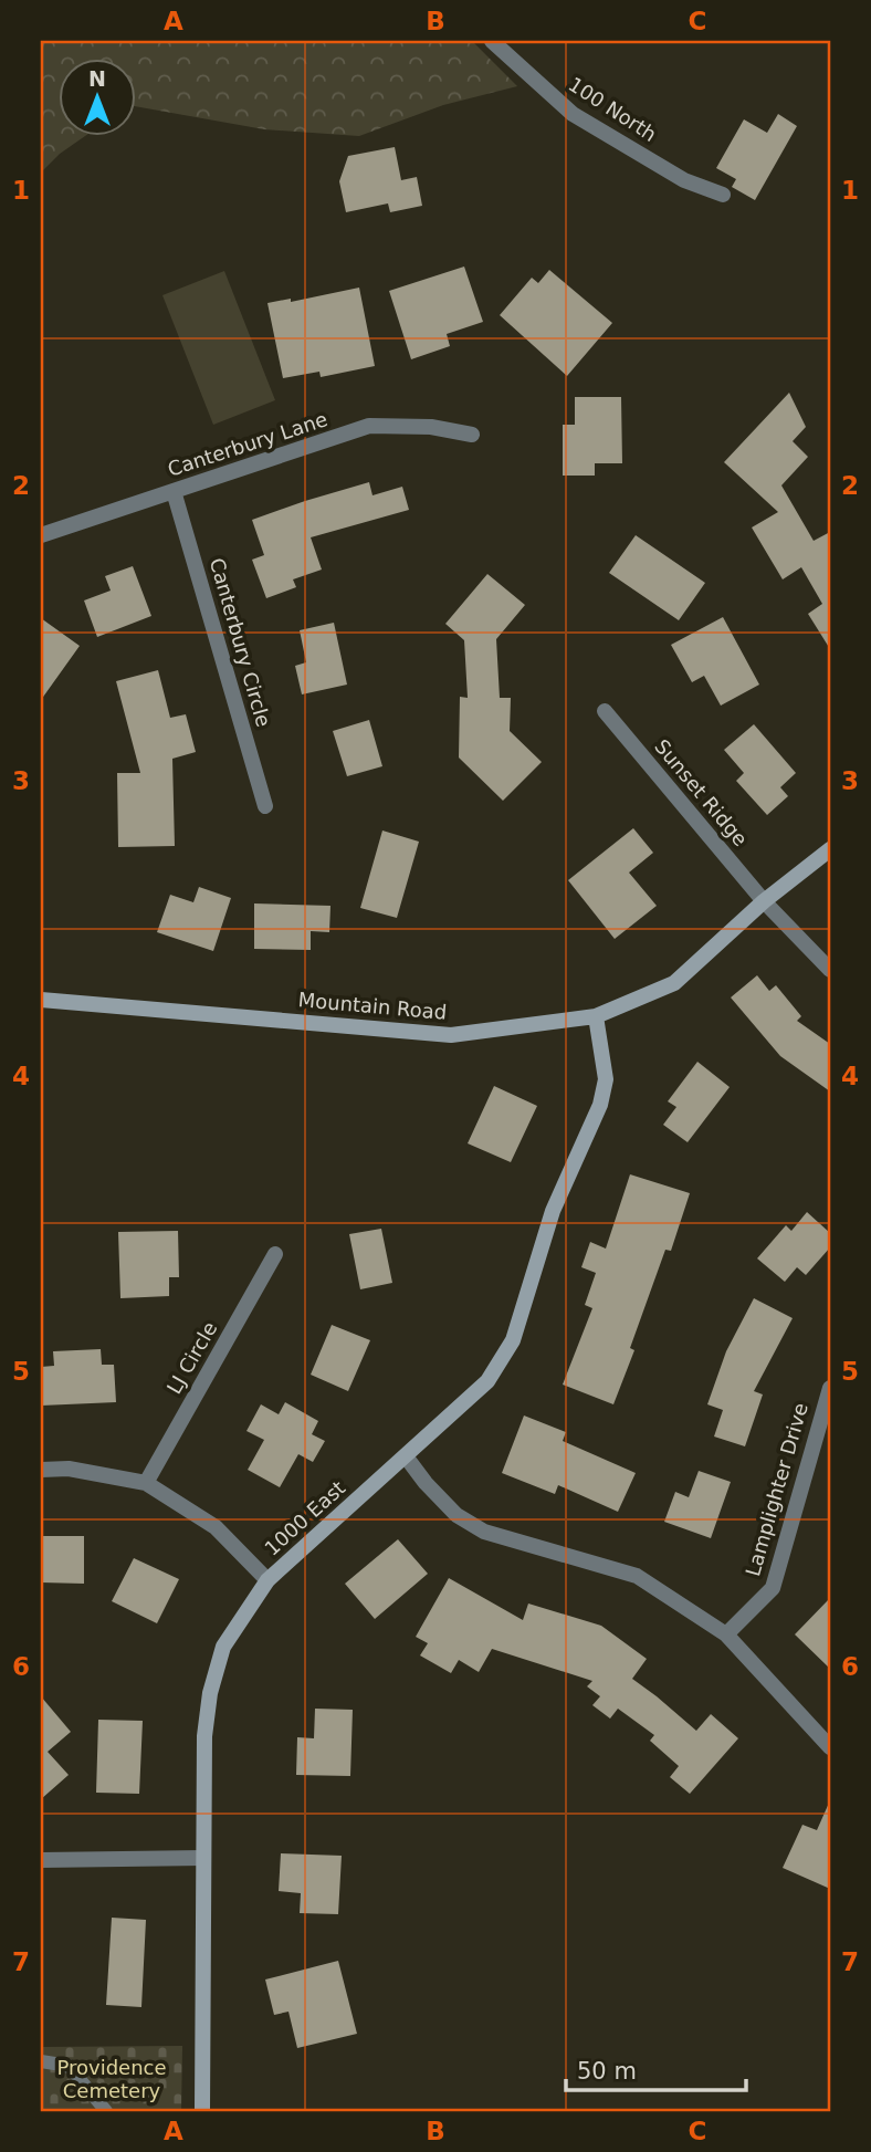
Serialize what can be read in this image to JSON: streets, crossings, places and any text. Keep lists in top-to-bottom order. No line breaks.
{"streets":{"street":["100 North","Canterbury Lane","Canterbury Circle","Sunset Ridge","Mountain Road","LJ Circle","Lamplighter Drive","1000 East"]},"crossings":[["Canterbury Lane","Canterbury Circle"],["Sunset Ridge","Mountain Road"],["Mountain Road","1000 East"]],"parks":["Providence Cemetery"],"scale_bar":"50 m","north":"top","grid":{"columns":["A","B","C"],"rows":["1","2","3","4","5","6","7"]}}
